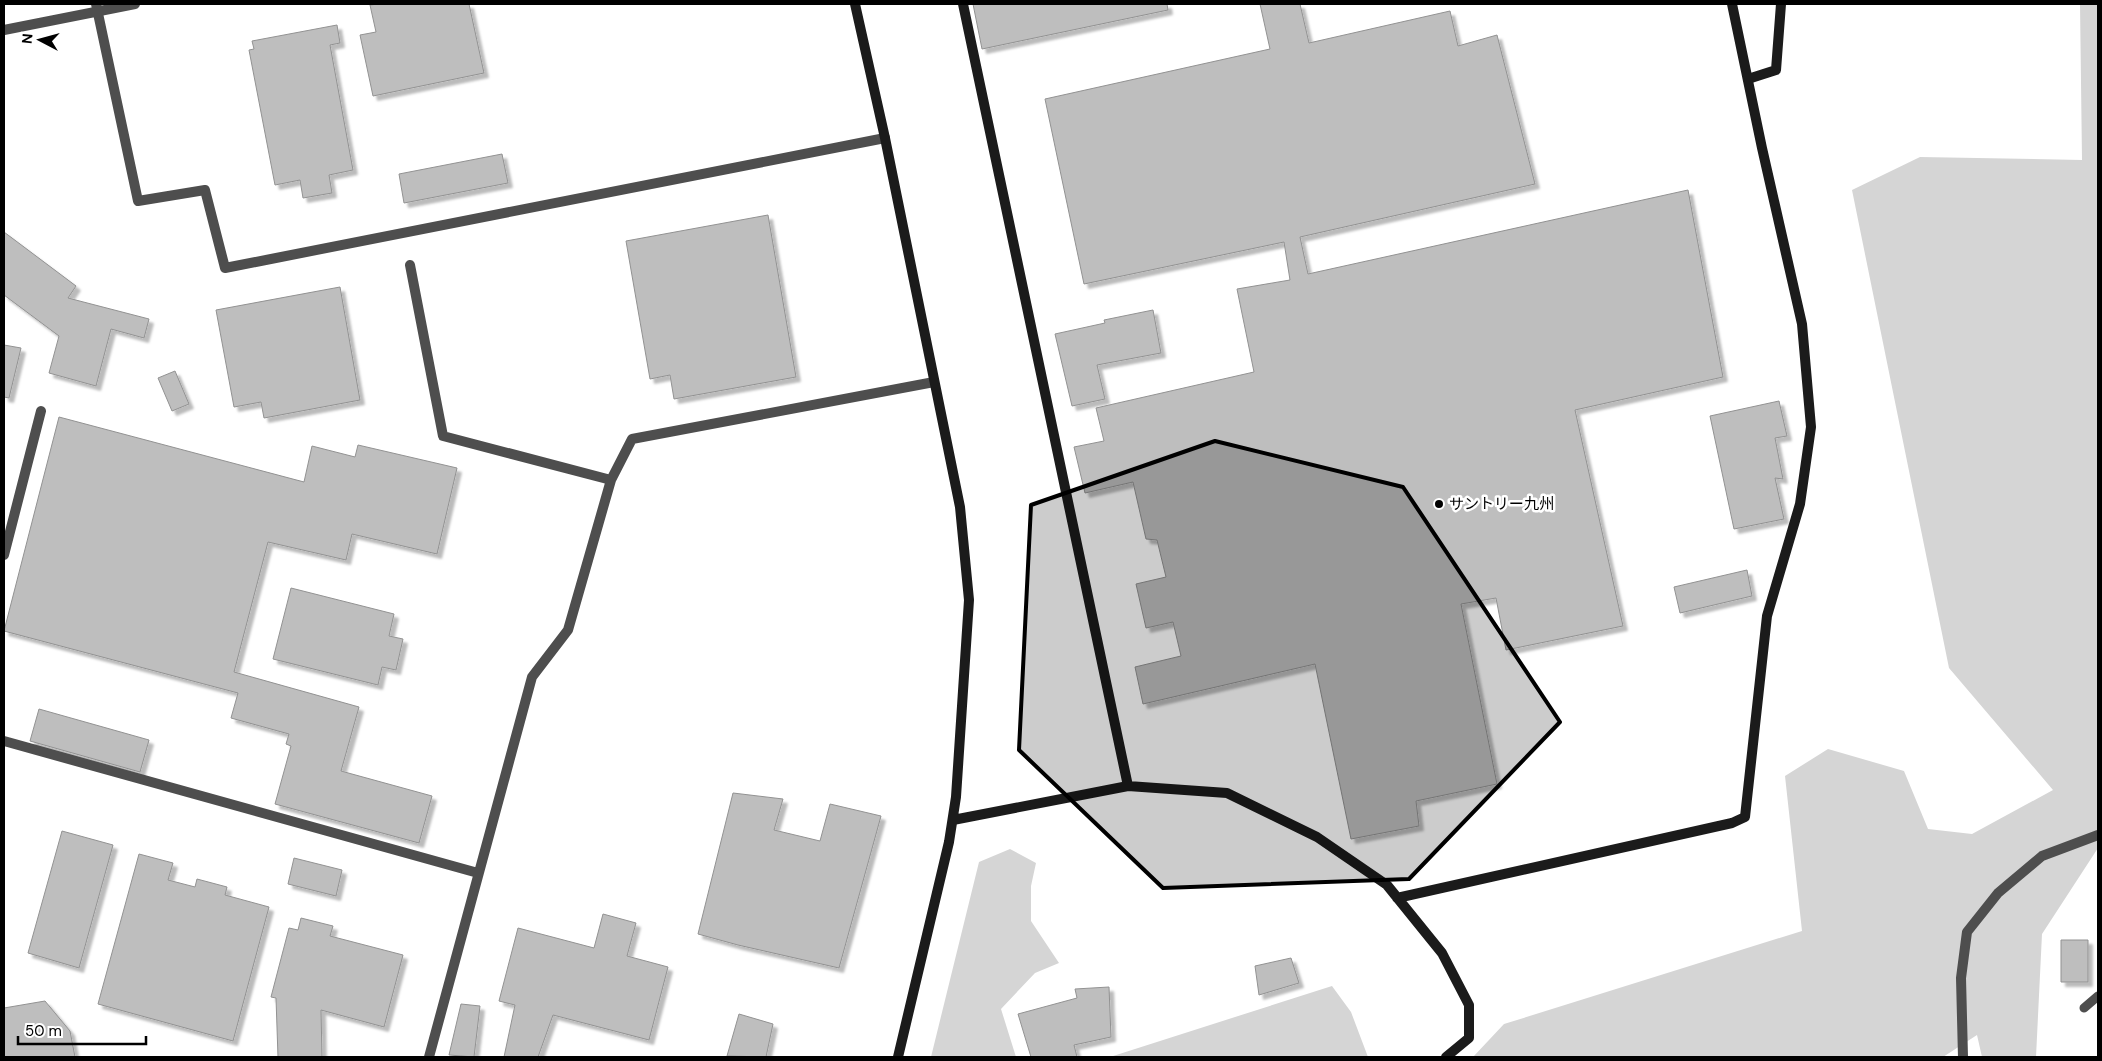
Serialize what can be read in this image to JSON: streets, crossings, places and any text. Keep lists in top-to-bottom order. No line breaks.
{"places":["サントリー九州"],"scale_bar":"50 m","north":"left"}
